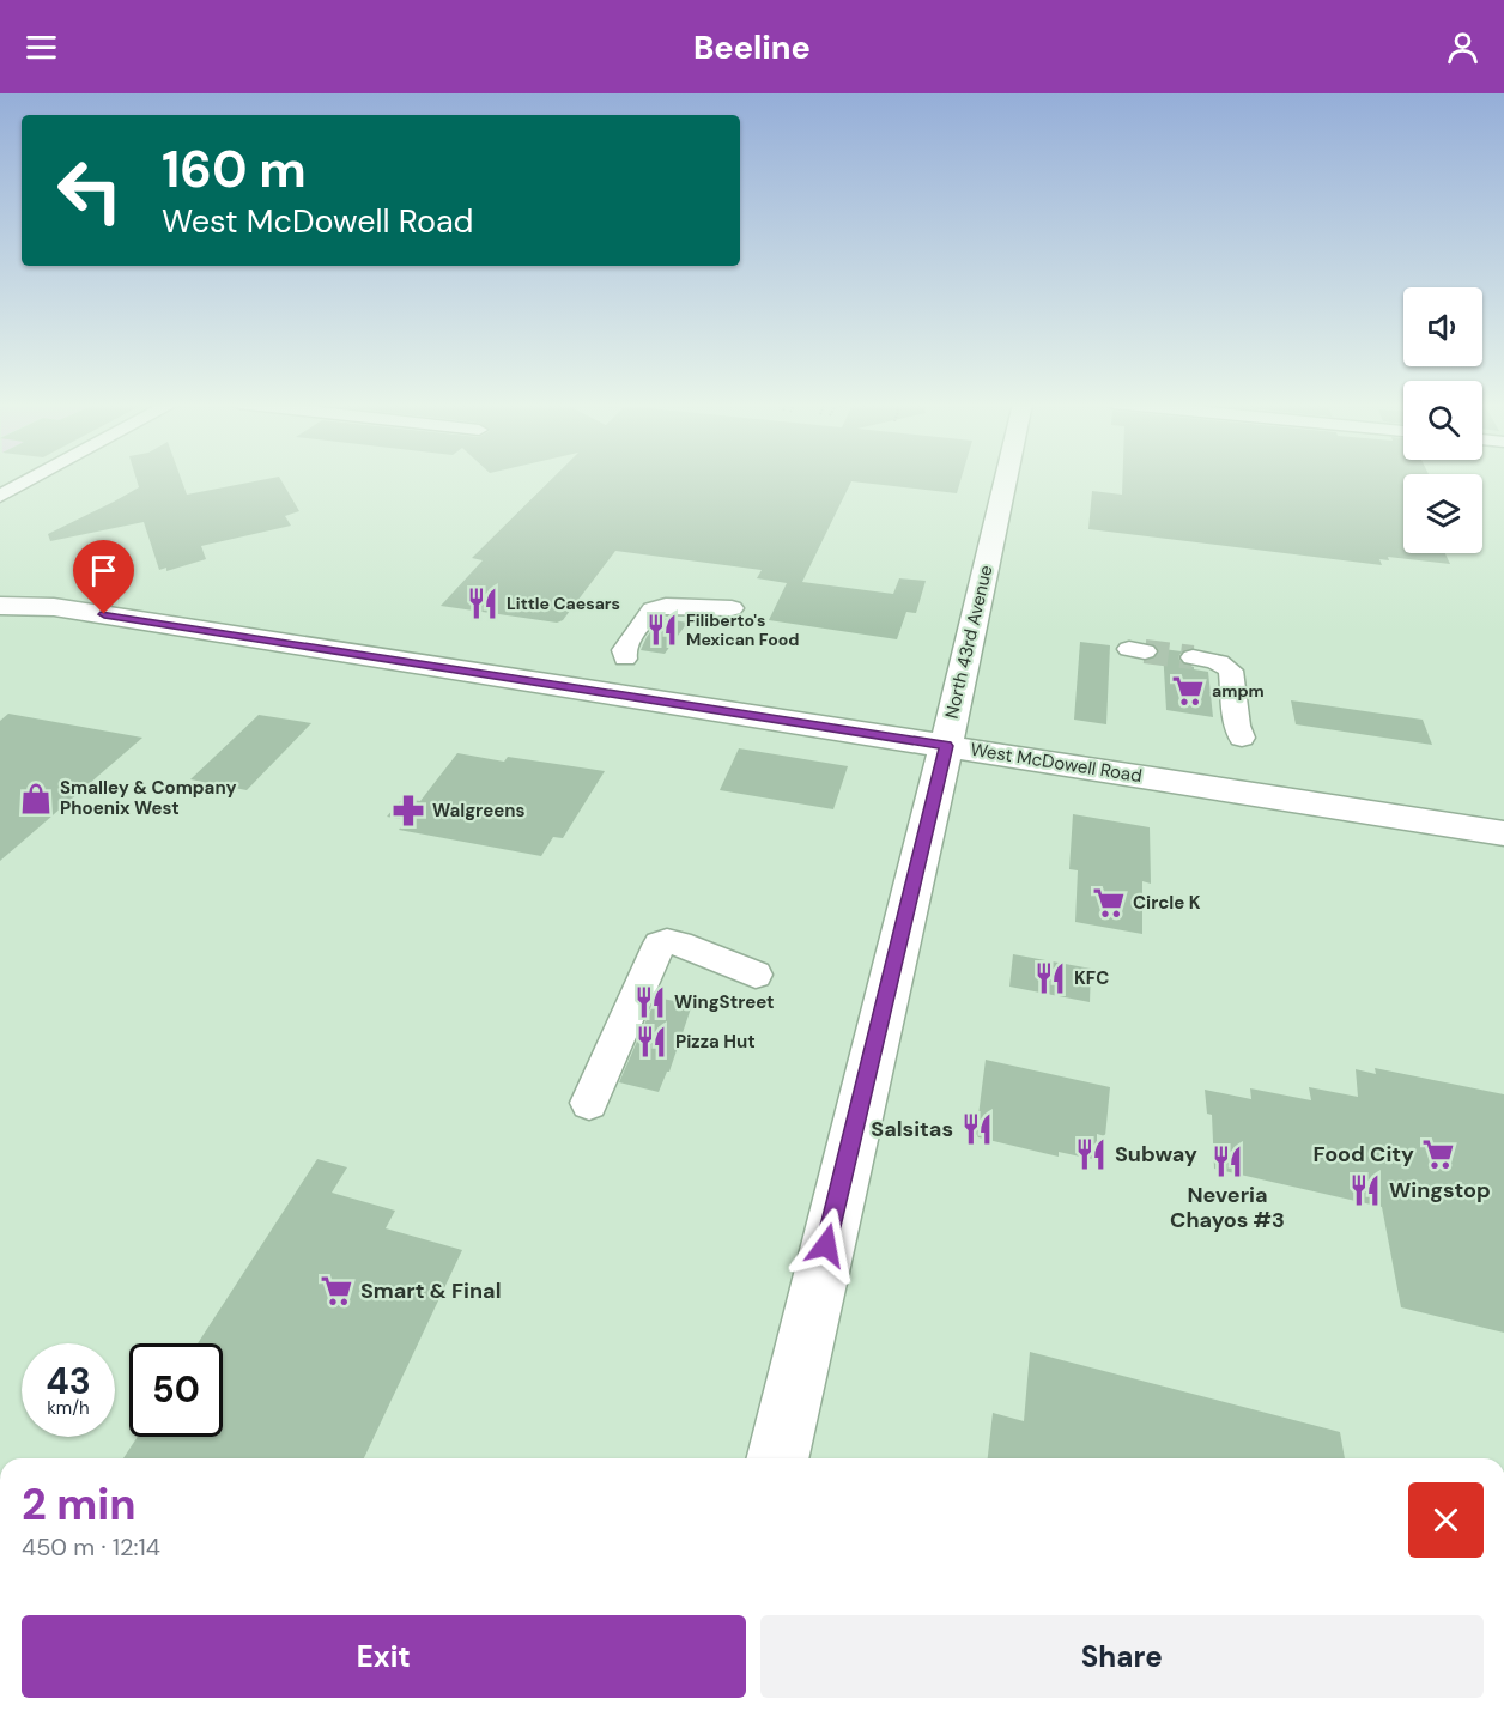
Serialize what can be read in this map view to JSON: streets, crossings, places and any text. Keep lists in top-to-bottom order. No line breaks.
{"streets":{"main road":["North 43rd Avenue","West McDowell Road"]},"crossings":[["North 43rd Avenue","West McDowell Road"]],"places":{"restaurant":["Little Caesars","Filiberto's Mexican Food","KFC","WingStreet","Pizza Hut","Salsitas","Subway","Neveria Chayos #3","Wingstop"],"supermarket":["ampm","Circle K","Food City","Smart & Final"],"shop":["Smalley & Company Phoenix West"],"pharmacy":["Walgreens"]},"page":{"header":"Beeline","turn":["160 m","West McDowell Road"],"speed":"43 km/h","limit":"50","heading":["2 min","450 m · 12:14"],"buttons":["Exit","Share"]}}
